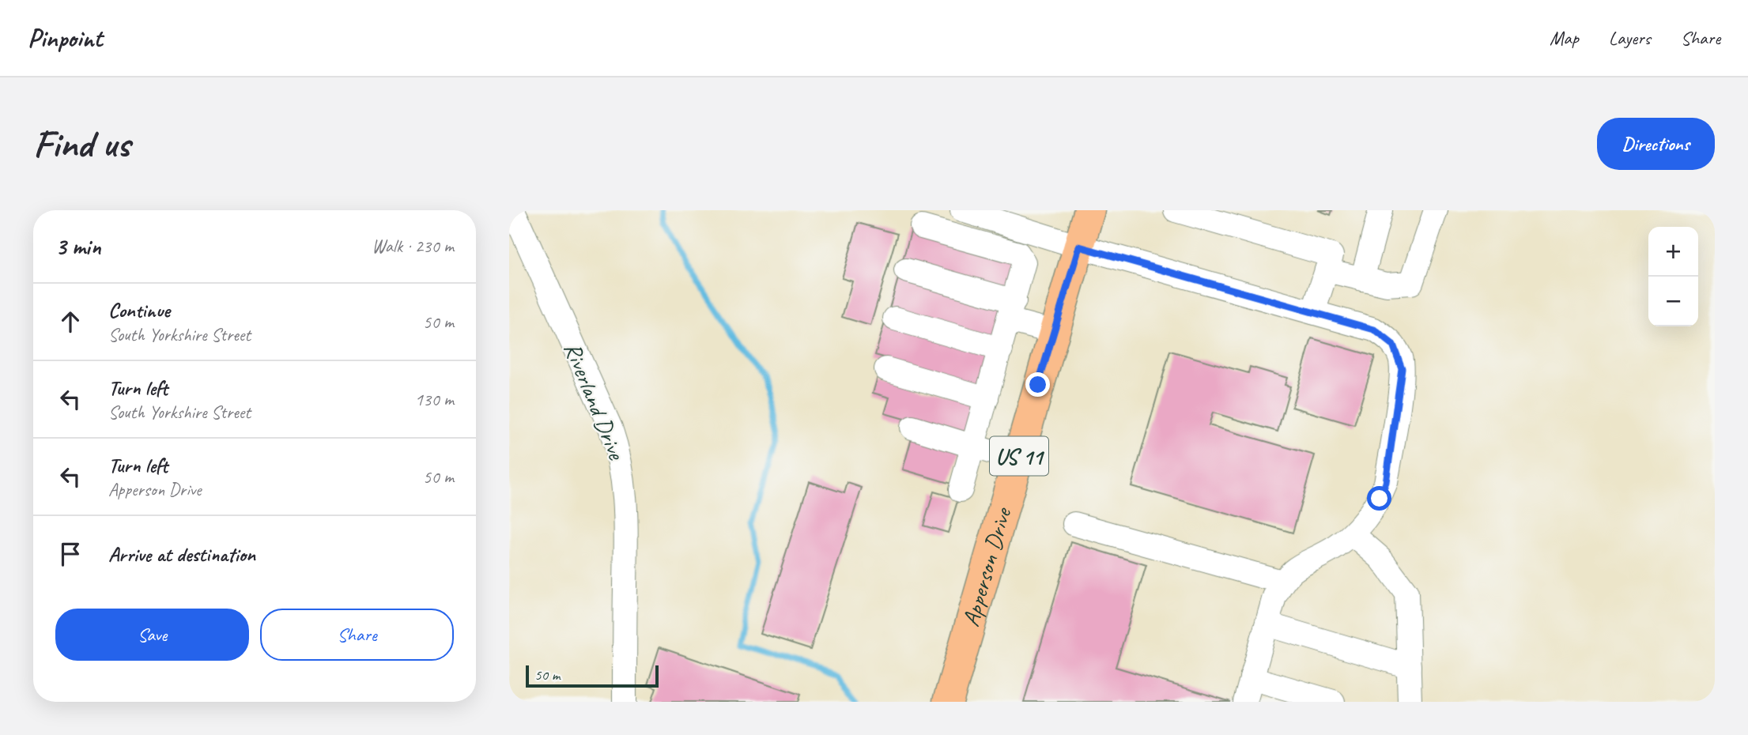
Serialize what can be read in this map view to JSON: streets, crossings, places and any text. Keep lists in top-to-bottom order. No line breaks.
{"streets":{"main road":["US 11","Apperson Drive"],"street":["Riverland Drive"]},"scale_bar":"50 m","page":{"header":"Pinpoint","nav":["Map","Layers","Share"],"buttons":["Directions",["Save","Share"]],"title":"Find us","heading":["3 min","Walk · 230 m"],"map_buttons":["+","−"],"list":[["Continue","South Yorkshire Street","50 m"],["Turn left","South Yorkshire Street","130 m"],["Turn left","Apperson Drive","50 m"],"Arrive at destination"],"scale":"50 m"}}
